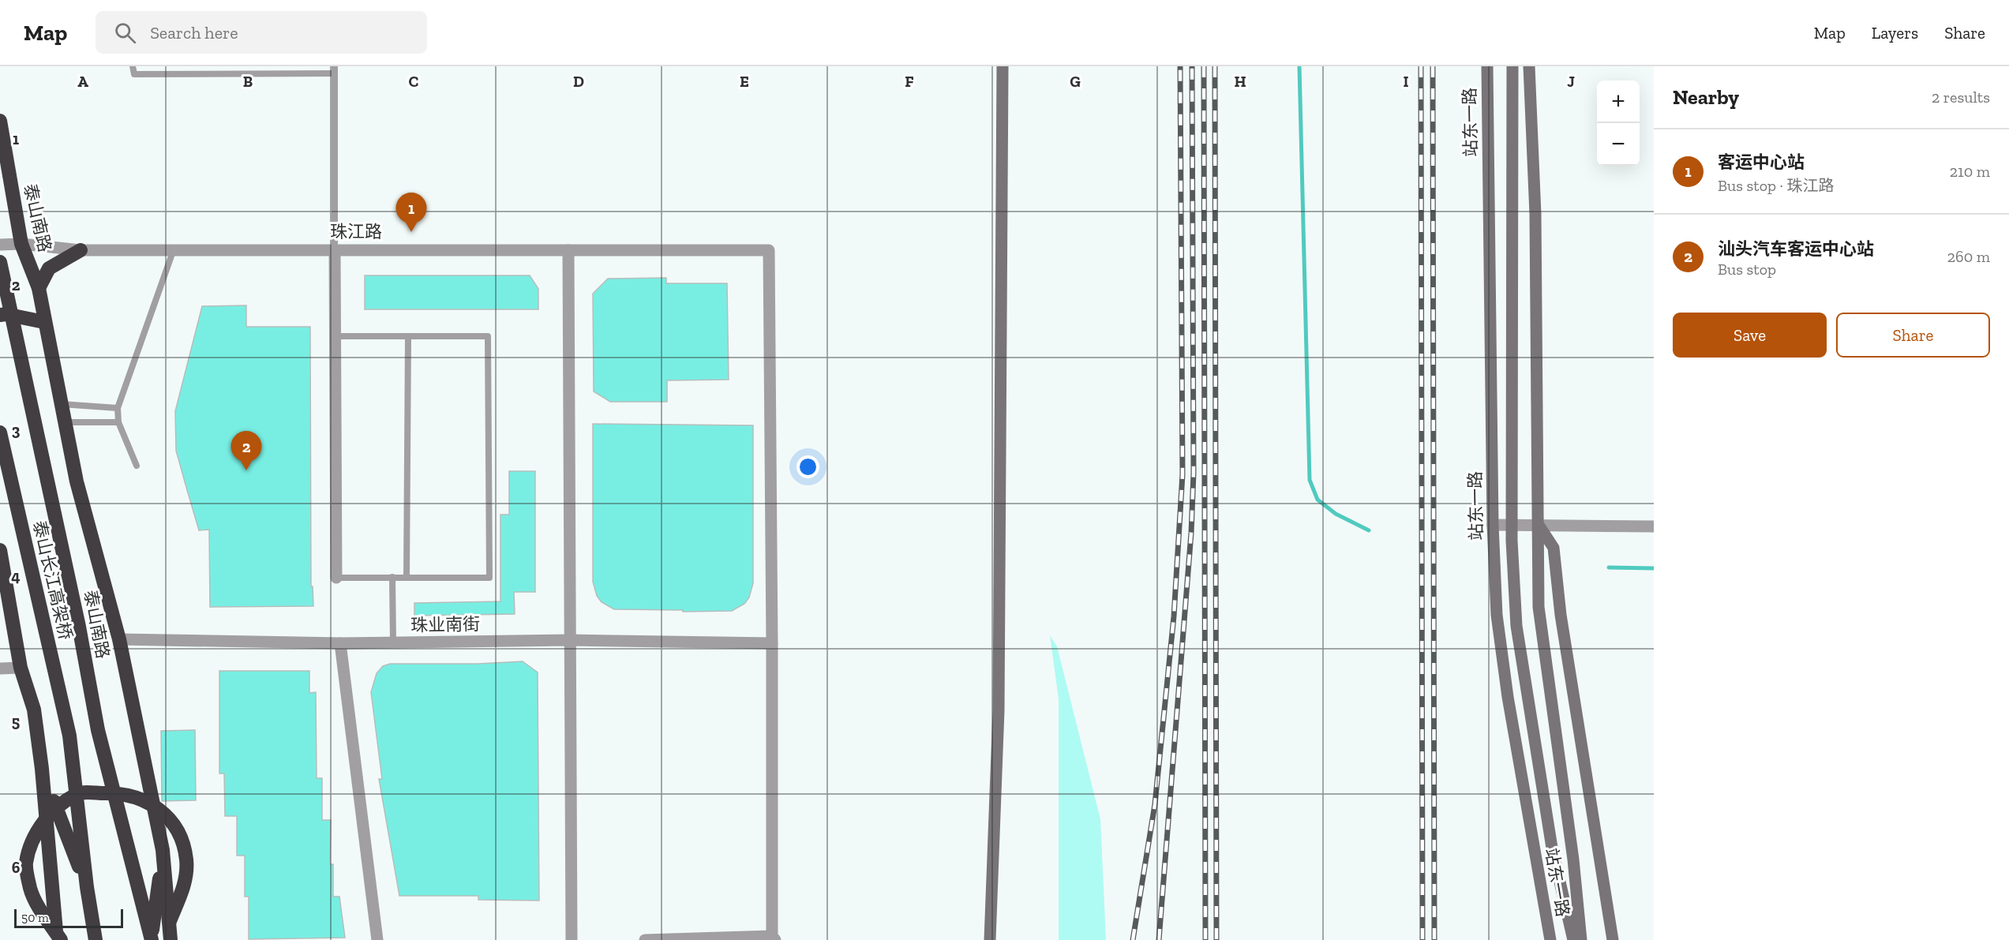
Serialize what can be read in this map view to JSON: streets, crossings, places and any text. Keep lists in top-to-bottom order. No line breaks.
{"streets":{"highway":["泰山南路","泰山长江高架桥"],"street":["站东一路","珠江路","珠业南街"]},"crossings":[["泰山南路","珠江路"],["泰山南路","珠业南街"],["珠江路","珠业南街"]],"scale_bar":"50 m","page":{"header":"Map","search":"Search here","nav":["Map","Layers","Share"],"heading":["Nearby","2 results"],"map_buttons":["+","−"],"list":[{"mark":"1","name":"客运中心站","note":"Bus stop · 珠江路","value":"210 m"},{"mark":"2","name":"汕头汽车客运中心站","note":"Bus stop","value":"260 m"}],"pins":["1","2"],"buttons":["Save","Share"],"scale":"50 m"},"grid":{"columns":["A","B","C","D","E","F","G","H","I","J"],"rows":["1","2","3","4","5","6"]}}
